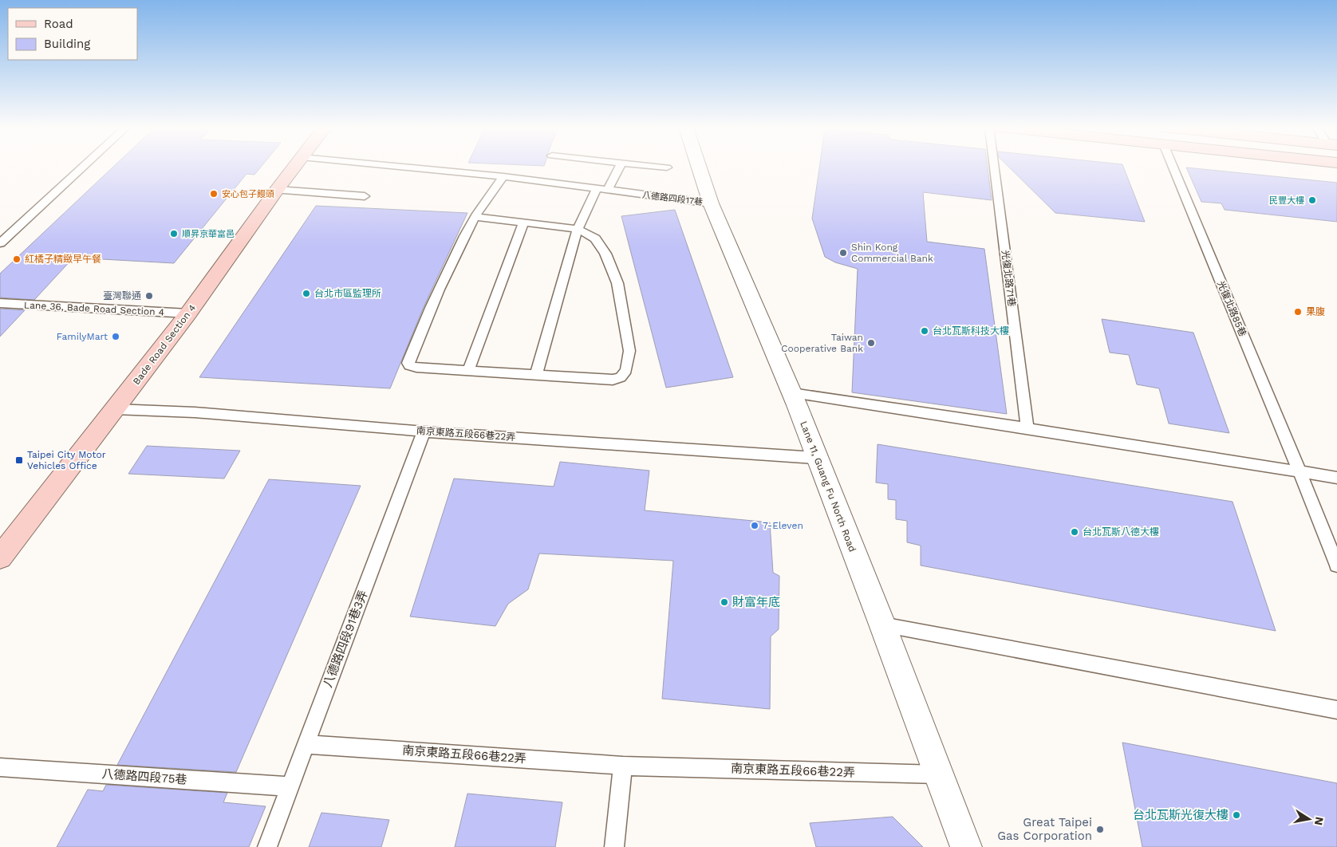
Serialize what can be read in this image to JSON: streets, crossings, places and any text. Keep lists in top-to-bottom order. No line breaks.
{"streets":{"street":["Bade Road Section 4","Lane 11, Guang Fu North Road"],"lane":["八德路四段17巷","光復北路71巷","Lane 36, Bade Road Section 4","光復北路85巷","南京東路五段66巷22弄","八德路四段91巷3弄","八德路四段75巷"]},"crossings":[["八德路四段17巷","Lane 11, Guang Fu North Road"],["Lane 36, Bade Road Section 4","Bade Road Section 4"],["Bade Road Section 4","南京東路五段66巷22弄"],["南京東路五段66巷22弄","Lane 11, Guang Fu North Road"],["南京東路五段66巷22弄","八德路四段91巷3弄"],["八德路四段91巷3弄","八德路四段75巷"]],"places":{"other":["安心包子饅頭","民豐大樓","順昇京華富邑","Shin Kong Commercial Bank","紅橘子精緻早午餐","台北市區監理所","臺灣聯通","果腹","台北瓦斯科技大樓","FamilyMart","Taiwan Cooperative Bank","7-Eleven","台北瓦斯八德大樓","財富年底","台北瓦斯光復大樓","Great Taipei Gas Corporation"],"transit":["Taipei City Motor Vehicles Office"]},"legend":["Road","Building"],"north":"right"}
